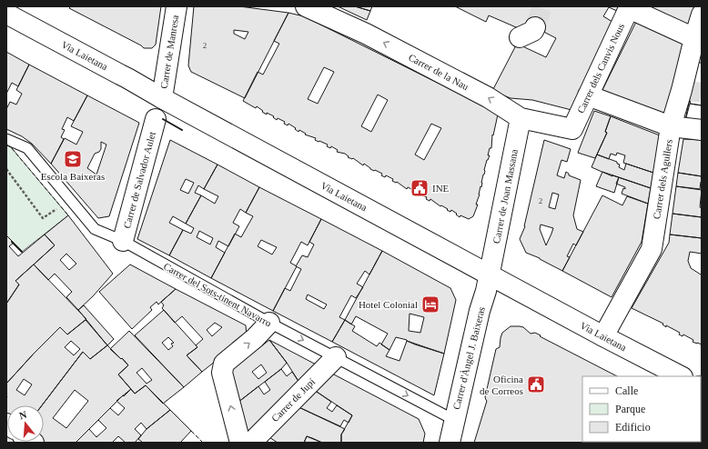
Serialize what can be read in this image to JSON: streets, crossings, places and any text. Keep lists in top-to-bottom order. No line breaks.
{"streets":{"street":["Carrer de Manresa","Via Laietana","Carrer dels Canvis Nous","Carrer de la Nau","Carrer dels Agullers","Carrer de Salvador Aulet","Carrer de Joan Massana","Carrer d'Àngel J. Baixeras","Carrer de Jupí"],"lane":["Carrer del Sots-tinent Navarro"]},"crossings":[["Carrer de Manresa","Via Laietana"],["Via Laietana","Carrer dels Agullers"],["Via Laietana","Carrer de Joan Massana"],["Via Laietana","Carrer d'Àngel J. Baixeras"],["Carrer dels Canvis Nous","Carrer de la Nau"],["Carrer de la Nau","Carrer de Joan Massana"],["Carrer de Salvador Aulet","Carrer del Sots-tinent Navarro"],["Carrer de Joan Massana","Carrer d'Àngel J. Baixeras"],["Carrer del Sots-tinent Navarro","Carrer d'Àngel J. Baixeras"],["Carrer del Sots-tinent Navarro","Carrer de Jupí"]],"one_way":["Carrer de la Nau","Carrer del Sots-tinent Navarro"],"places":{"school or university":["Escola Baixeras"],"public building":["INE","Oficina de Correos"],"hotel":["Hotel Colonial"]},"house_numbers":["2","2"],"legend":["Calle","Parque","Edificio"],"north":"top"}
